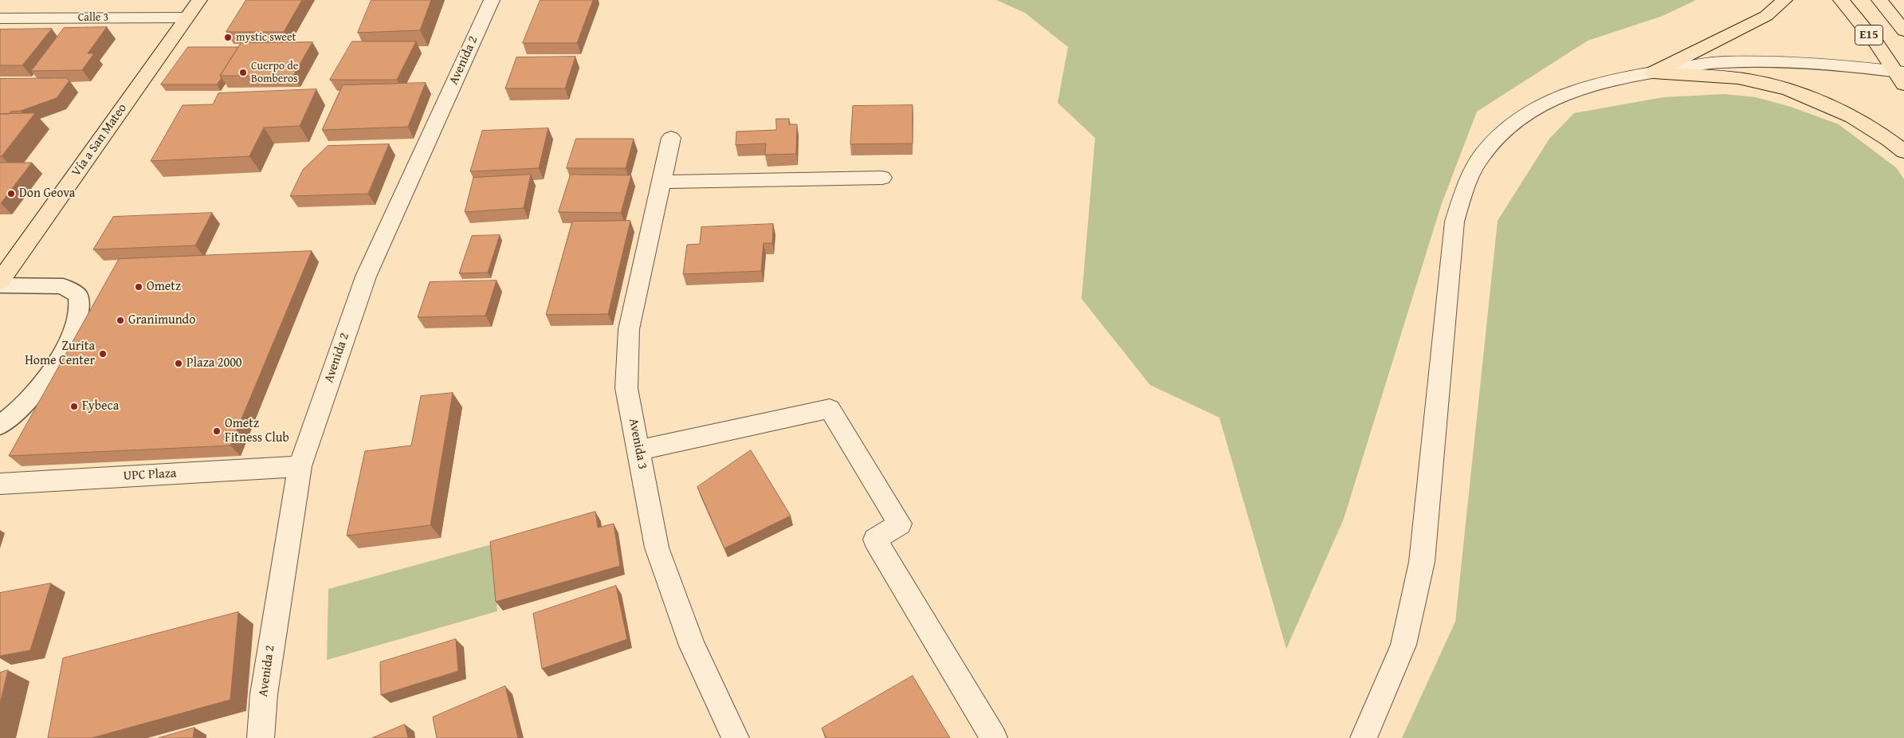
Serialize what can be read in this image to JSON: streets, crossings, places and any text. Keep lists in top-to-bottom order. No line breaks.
{"streets":{"main road":["E15","Vía a San Mateo"],"street":["Calle 3","Avenida 2","Avenida 3","UPC Plaza"]},"crossings":[["Calle 3","Vía a San Mateo"],["Avenida 2","UPC Plaza"]],"places":["mystic sweet","Cuerpo de Bomberos","Don Geova","Ometz","Granimundo","Zurita Home Center","Plaza 2000","Fybeca","Ometz Fitness Club"]}
